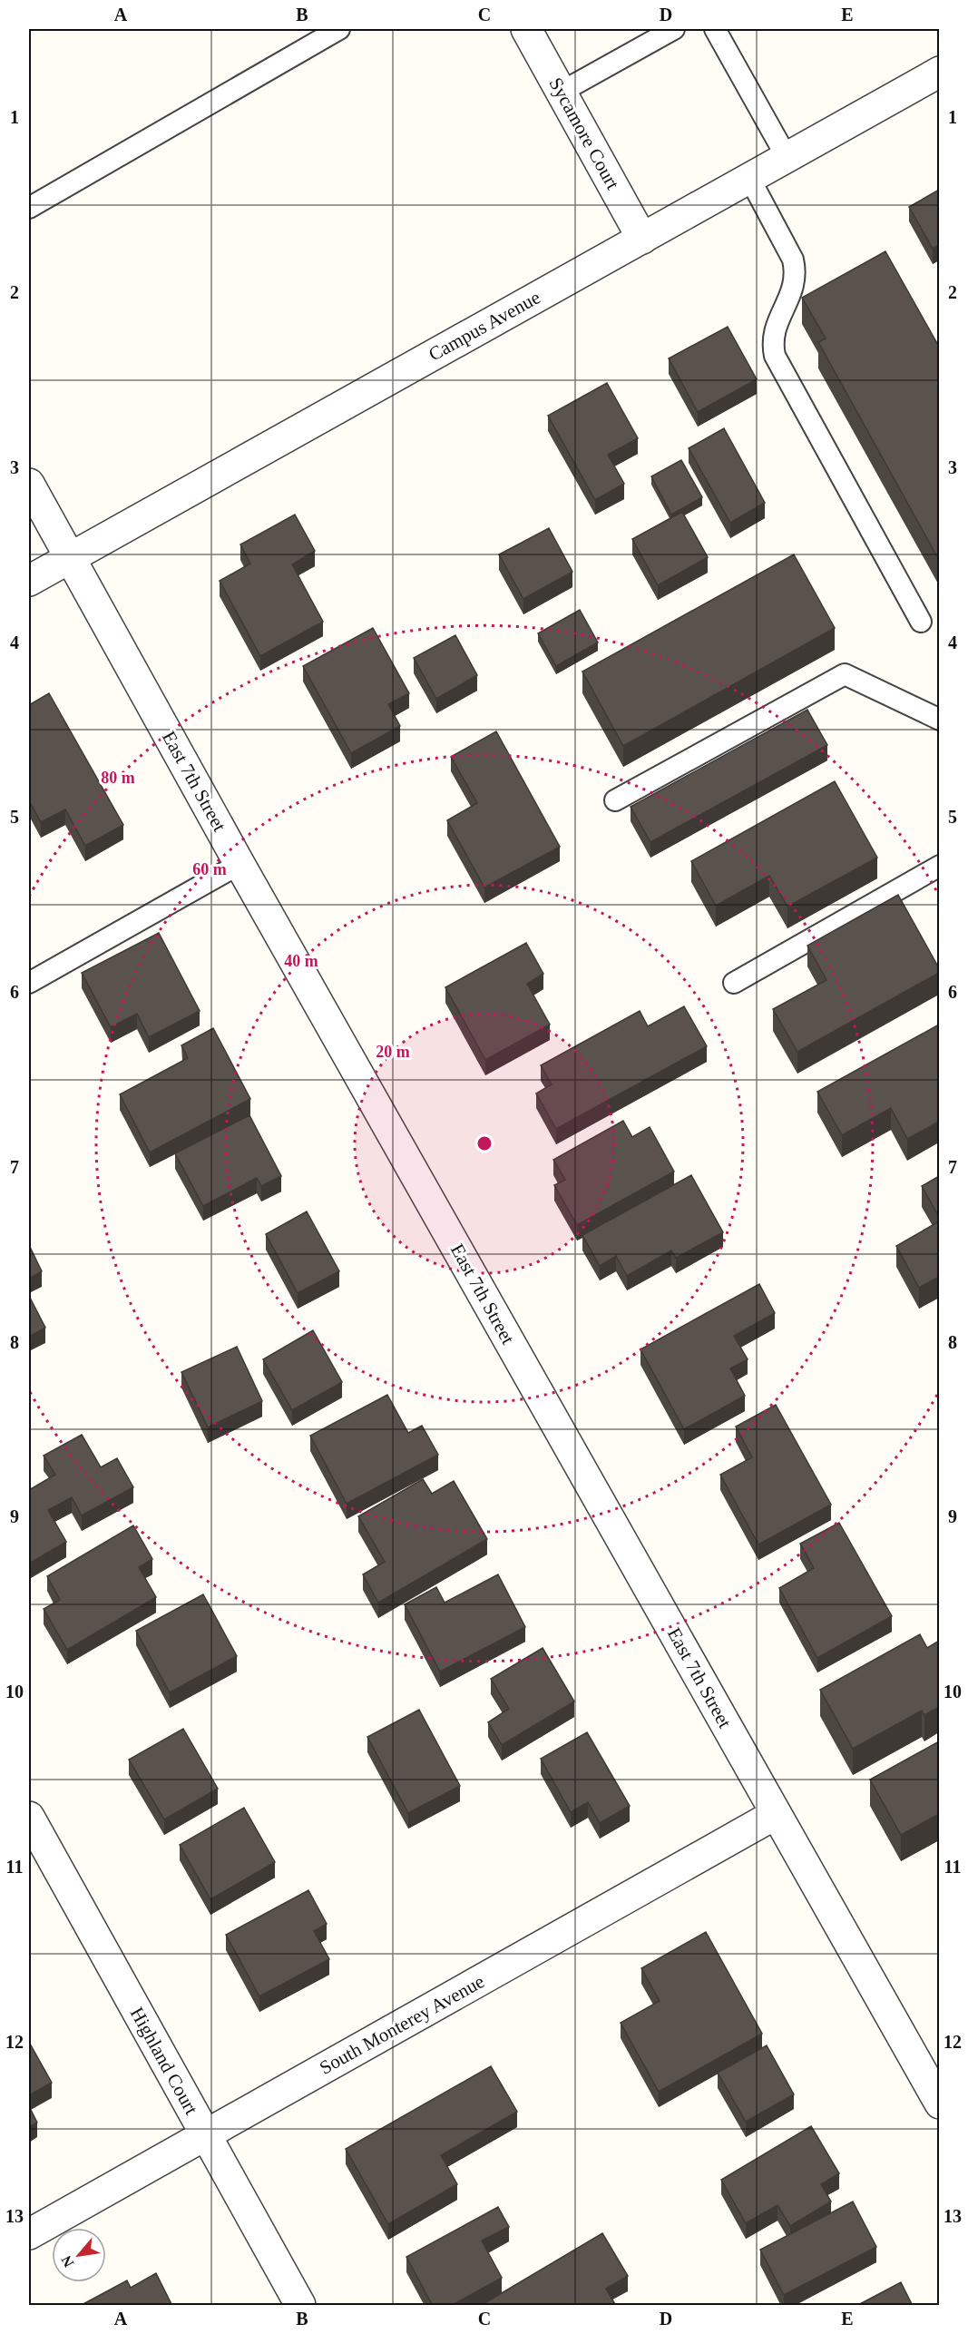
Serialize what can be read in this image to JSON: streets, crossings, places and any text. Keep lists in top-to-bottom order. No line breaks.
{"streets":{"street":["Sycamore Court","Campus Avenue","East 7th Street","South Monterey Avenue","Highland Court"]},"crossings":[["Sycamore Court","Campus Avenue"],["Campus Avenue","East 7th Street"],["East 7th Street","South Monterey Avenue"],["South Monterey Avenue","Highland Court"]],"north":"bottom left","grid":{"columns":["A","B","C","D","E"],"rows":["1","2","3","4","5","6","7","8","9","10","11","12","13"]},"rings":["80 m","60 m","40 m","20 m"]}
